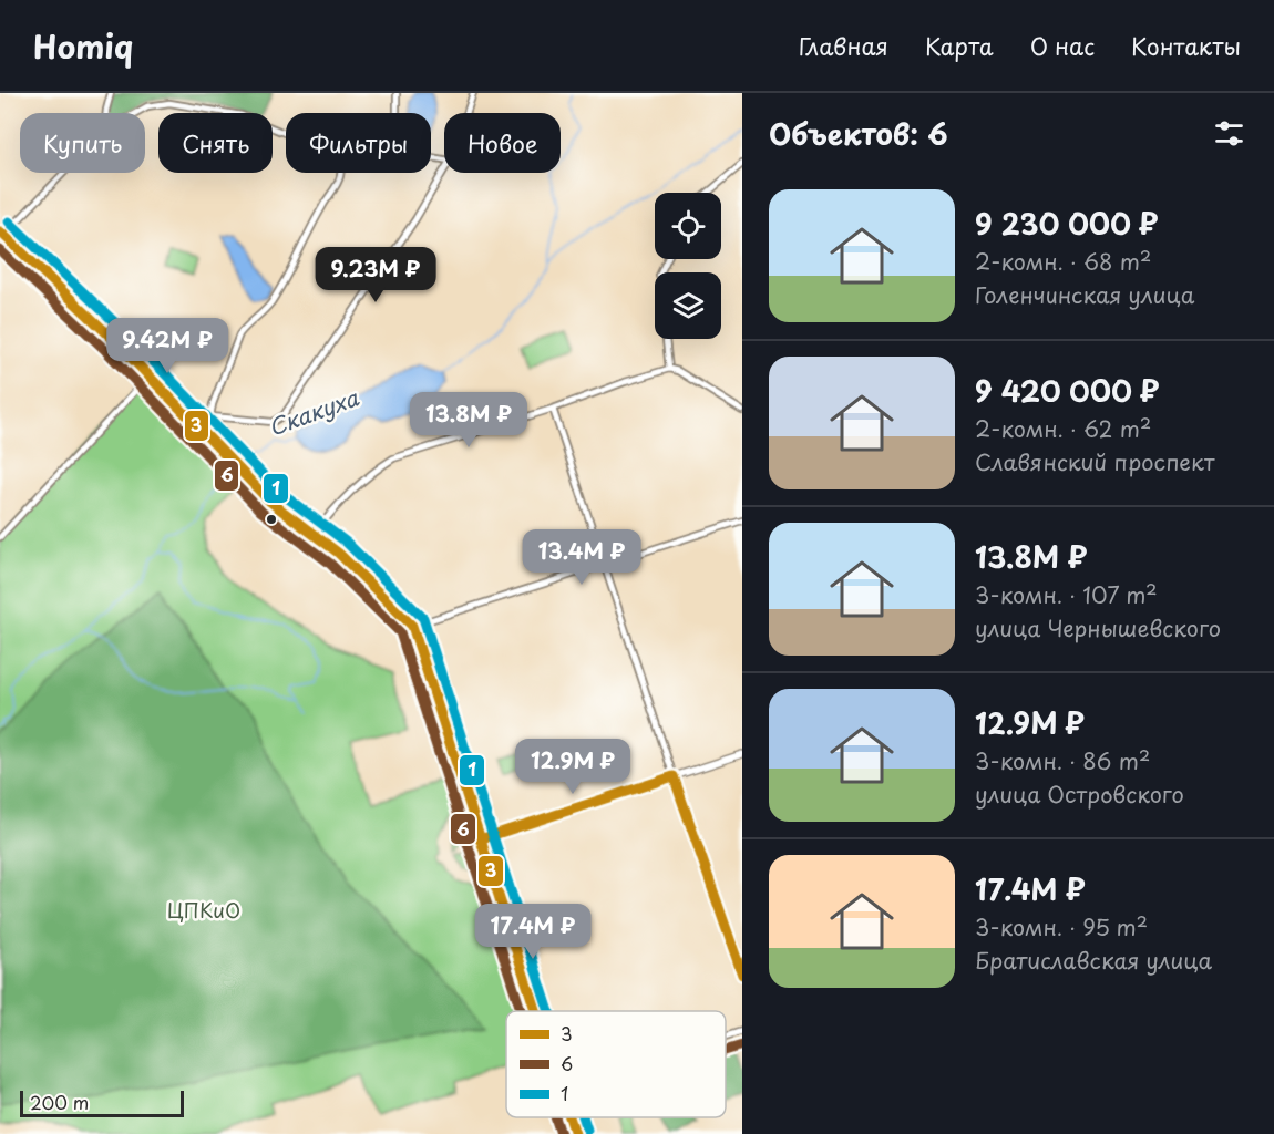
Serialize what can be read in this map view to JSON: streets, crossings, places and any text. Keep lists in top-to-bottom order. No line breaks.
{"water":["Скакуха"],"parks":["ЦПКиО"],"lines":["transit line 1","transit line 3","transit line 6"],"legend":["3","6","1"],"scale_bar":"200 m","page":{"header":"Homiq","nav":["Главная","Карта","О нас","Контакты"],"heading":"Объектов: 6","chip":["Купить","Снять","Фильтры","Новое"],"list":[{"name":"9 230 000 ₽","note":"2-комн. · 68 m² · Голенчинская улица"},{"name":"9 420 000 ₽","note":"2-комн. · 62 m² · Славянский проспект"},{"name":"13.8M ₽","note":"3-комн. · 107 m² · улица Чернышевского"},{"name":"12.9M ₽","note":"3-комн. · 86 m² · улица Островского"},{"name":"17.4M ₽","note":"3-комн. · 95 m² · Братиславская улица"}],"price":["9.23M ₽","9.42M ₽","13.8M ₽","13.4M ₽","12.9M ₽","17.4M ₽"],"scale":"200 m"}}
